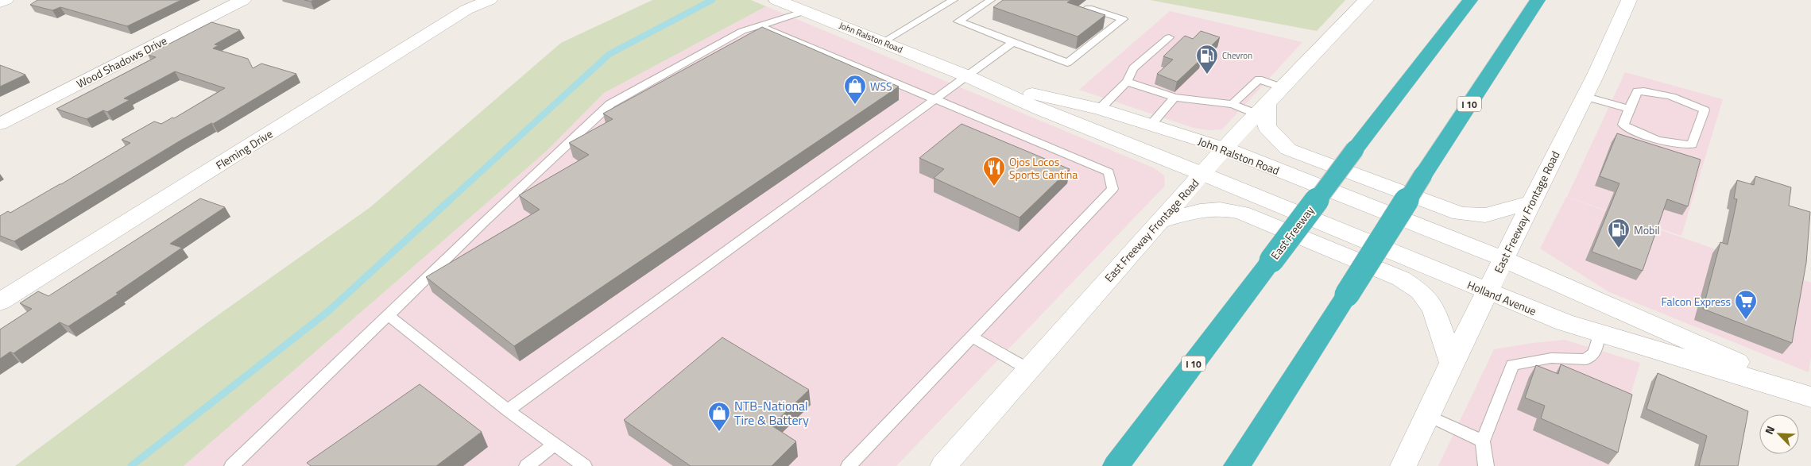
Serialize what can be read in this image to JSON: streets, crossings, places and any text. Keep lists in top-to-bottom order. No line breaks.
{"streets":{"highway":["I 10","East Freeway"],"main road":["John Ralston Road","Wood Shadows Drive","Fleming Drive","East Freeway Frontage Road","Holland Avenue"]},"crossings":[["John Ralston Road","East Freeway Frontage Road"],["John Ralston Road","Holland Avenue"],["East Freeway Frontage Road","Holland Avenue"]],"places":{"fuel station":["Chevron","Mobil"],"shop":["WSS","NTB-National Tire & Battery"],"restaurant":["Ojos Locos Sports Cantina"],"supermarket":["Falcon Express"]},"north":"top left"}
